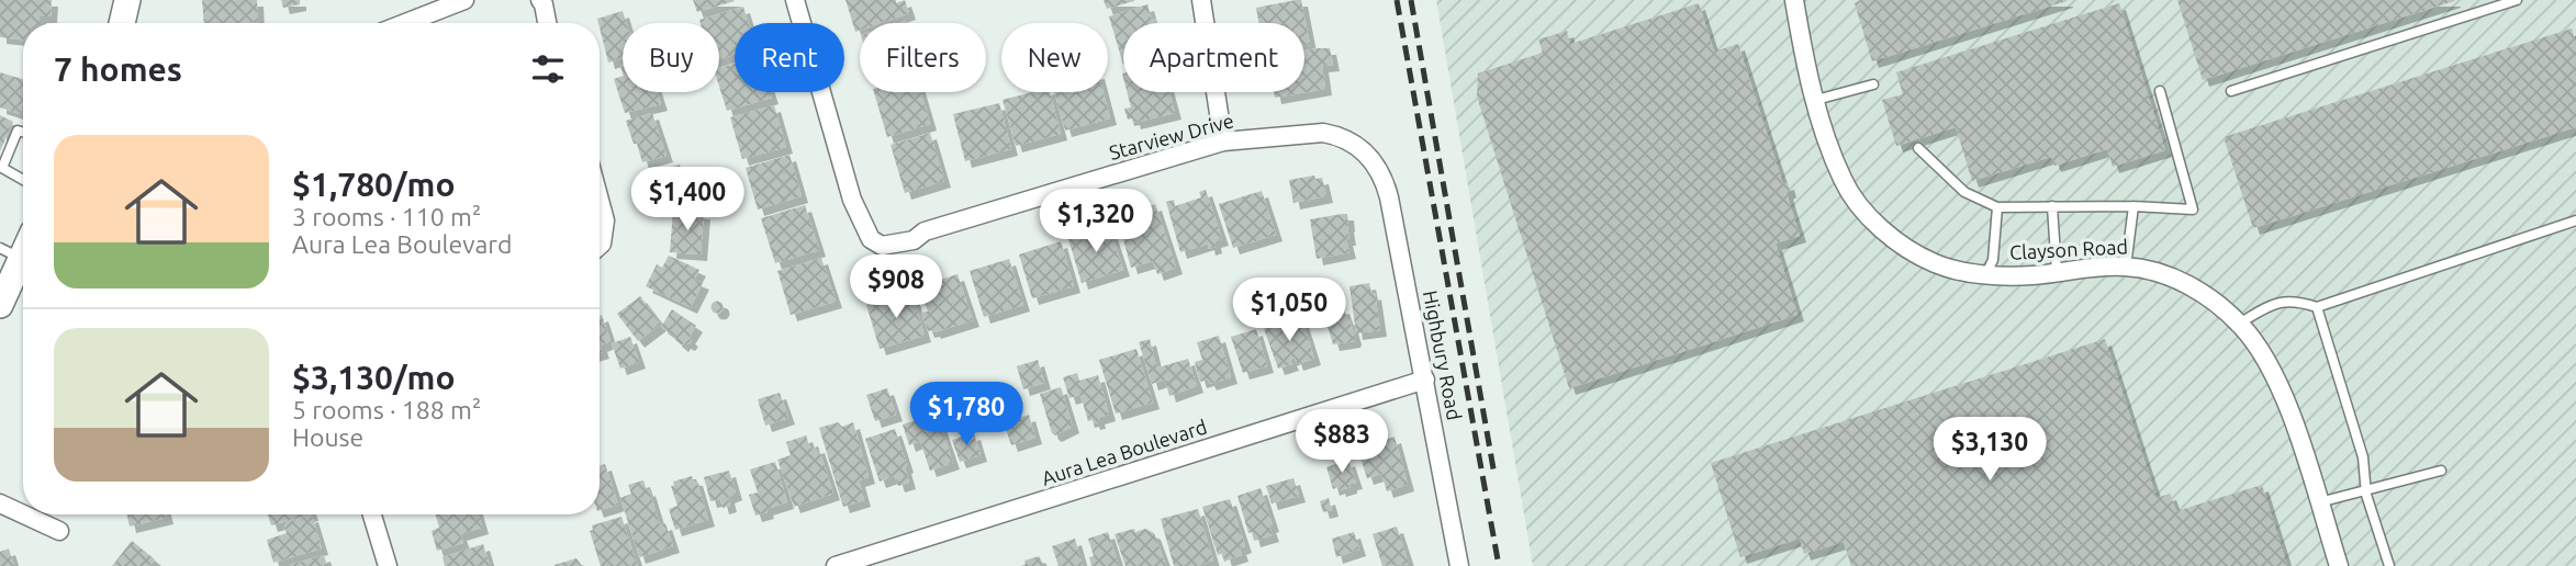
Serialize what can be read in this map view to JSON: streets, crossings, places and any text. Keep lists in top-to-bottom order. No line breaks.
{"streets":{"street":["Starview Drive","Clayson Road","Highbury Road","Aura Lea Boulevard"]},"crossings":[["Starview Drive","Highbury Road"],["Highbury Road","Aura Lea Boulevard"]],"page":{"chip":["Buy","Rent","Filters","New","Apartment"],"heading":"7 homes","list":[{"name":"$1,780/mo","note":"3 rooms · 110 m² · Aura Lea Boulevard"},{"name":"$3,130/mo","note":"5 rooms · 188 m² · House"}],"price":["$1,400","$1,320","$908","$1,050","$1,780","$883","$3,130"]}}
